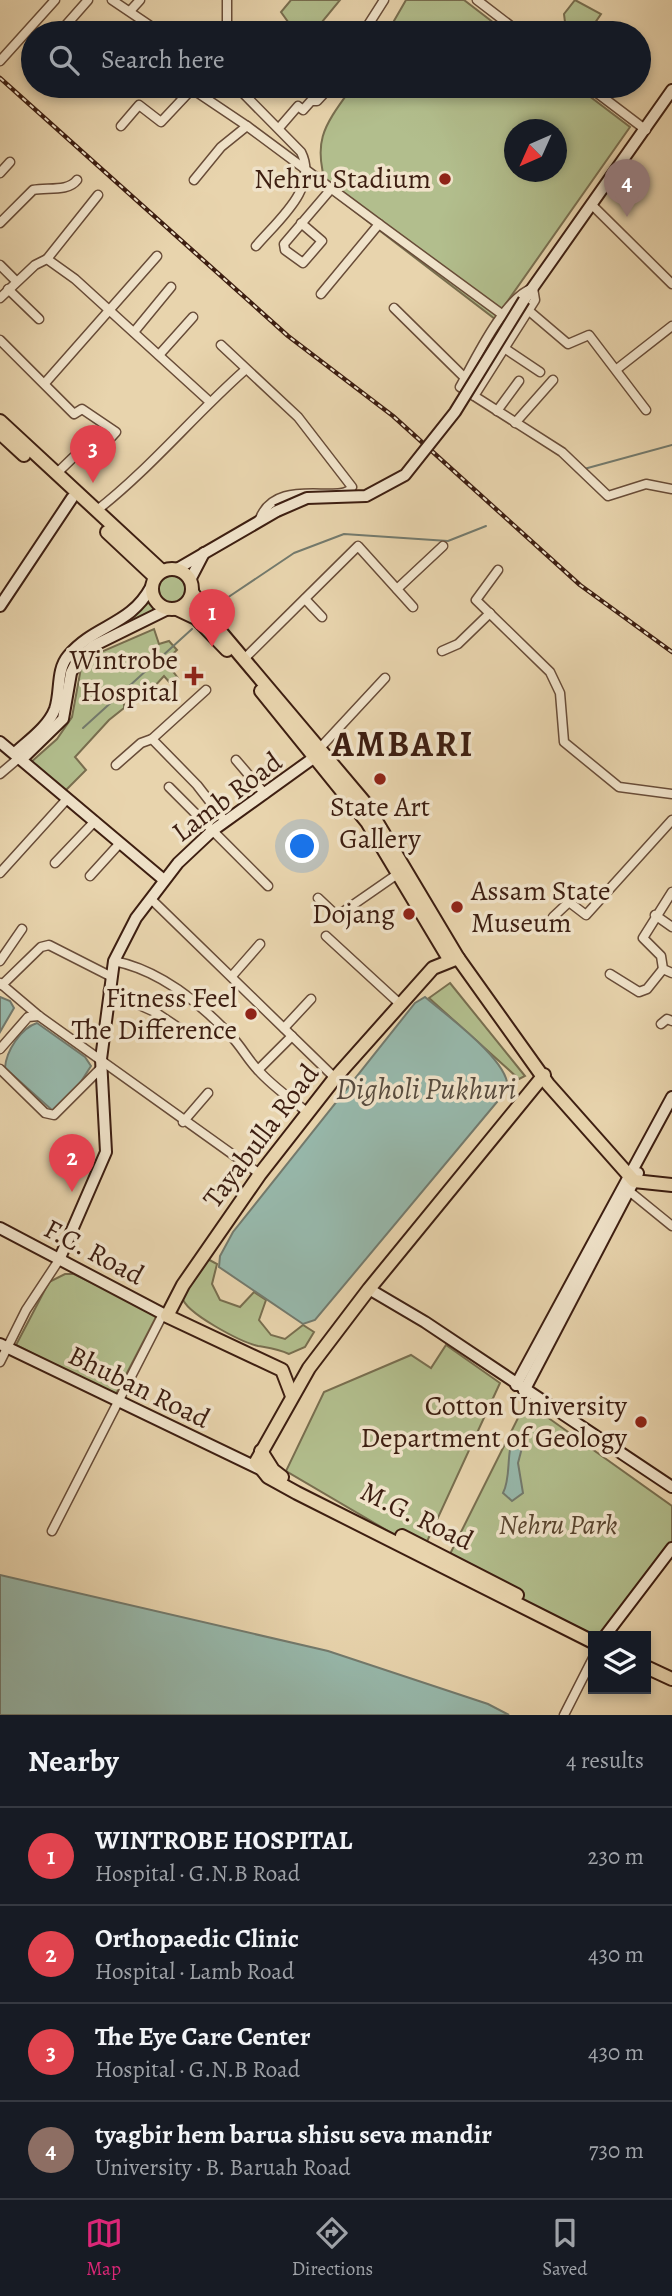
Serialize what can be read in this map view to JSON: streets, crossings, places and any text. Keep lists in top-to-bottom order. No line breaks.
{"streets":{"main road":["Tayabulla Road","M.G. Road"],"street":["Lamb Road","F.C. Road","Bhuban Road"]},"crossings":[["Lamb Road","F.C. Road"],["Lamb Road","Bhuban Road"],["Tayabulla Road","F.C. Road"],["Bhuban Road","M.G. Road"]],"districts":["AMBARI"],"water":["Digholi Pukhuri"],"parks":["Nehru Park"],"places":{"other":["Nehru Stadium","State Art Gallery","Assam State Museum","Dojang","Fitness Feel The Difference","Cotton University Department of Geology"],"health":["Wintrobe Hospital"]},"north":"bottom left","page":{"search":"Search here","pins":["4","3","1","2"],"heading":["Nearby","4 results"],"list":[{"mark":"1","name":"WINTROBE HOSPITAL","note":"Hospital · G.N.B Road","value":"230 m"},{"mark":"2","name":"Orthopaedic Clinic","note":"Hospital · Lamb Road","value":"430 m"},{"mark":"3","name":"The Eye Care Center","note":"Hospital · G.N.B Road","value":"430 m"},{"mark":"4","name":"tyagbir hem barua shisu seva mandir","note":"University · B. Baruah Road","value":"730 m"}],"nav":["Map","Directions","Saved"]}}
